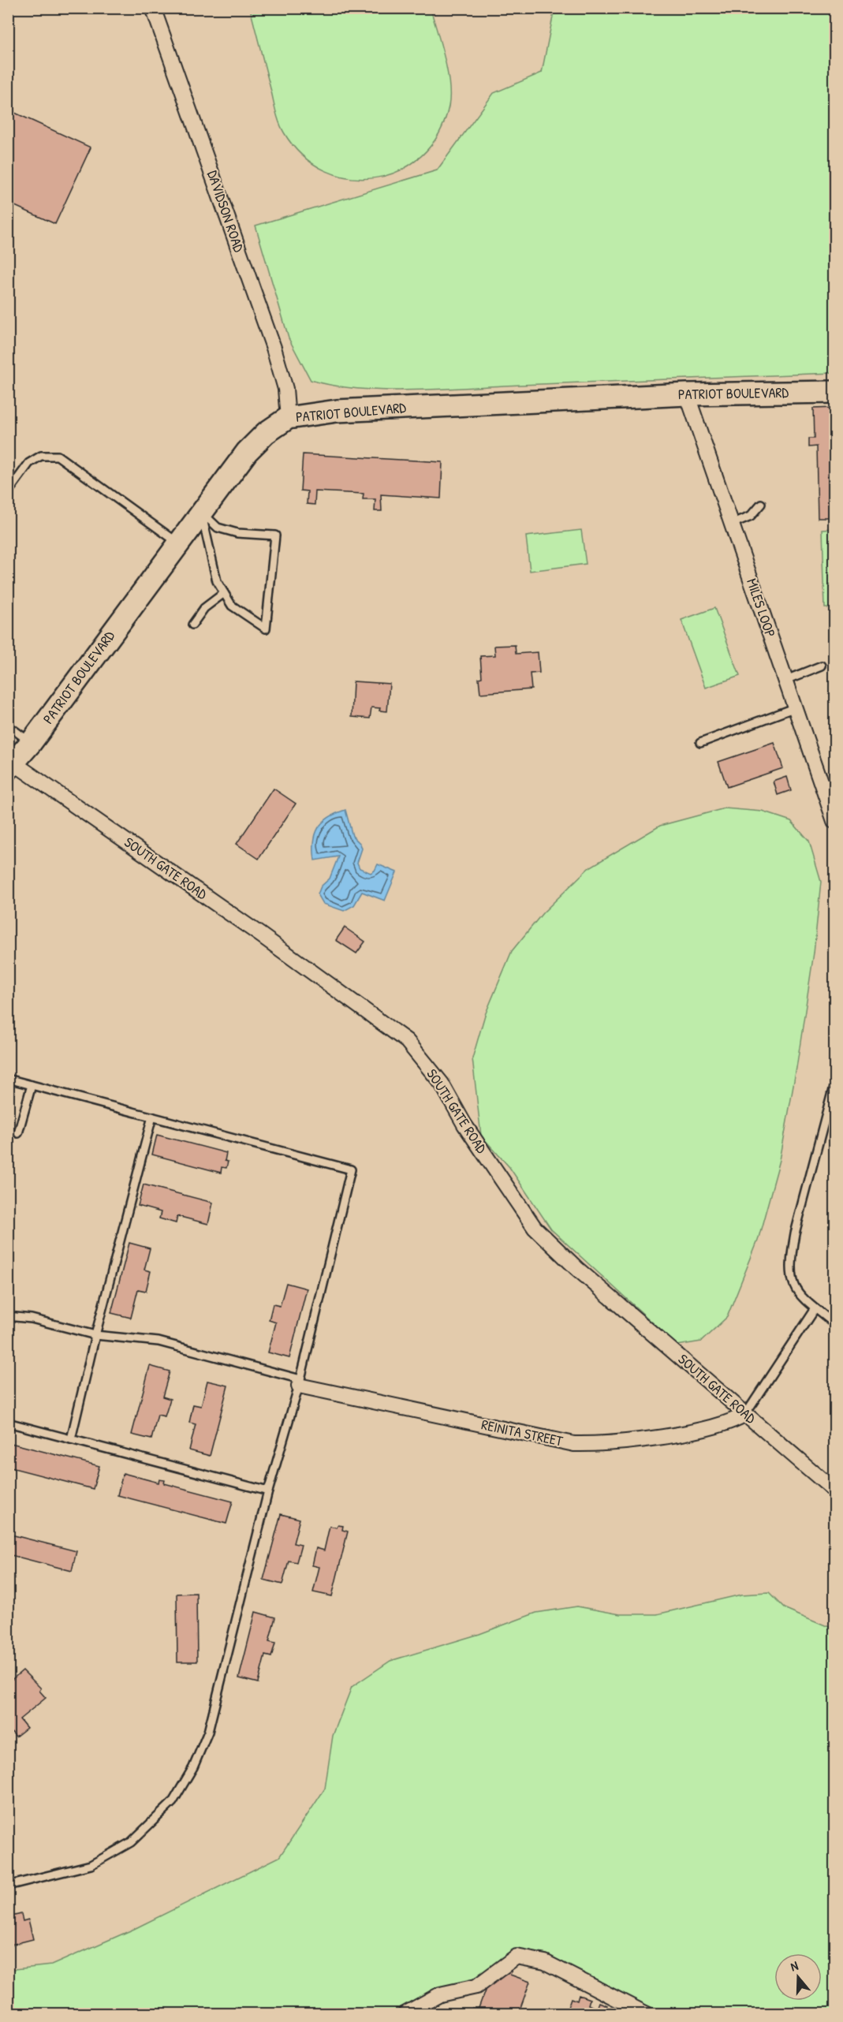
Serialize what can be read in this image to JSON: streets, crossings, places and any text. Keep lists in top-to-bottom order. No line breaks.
{"streets":{"street":["DAVIDSON ROAD","PATRIOT BOULEVARD","MILES LOOP","SOUTH GATE ROAD","REINITA STREET"]},"crossings":[["DAVIDSON ROAD","PATRIOT BOULEVARD"],["PATRIOT BOULEVARD","MILES LOOP"],["PATRIOT BOULEVARD","SOUTH GATE ROAD"],["SOUTH GATE ROAD","REINITA STREET"]],"north":"top"}
